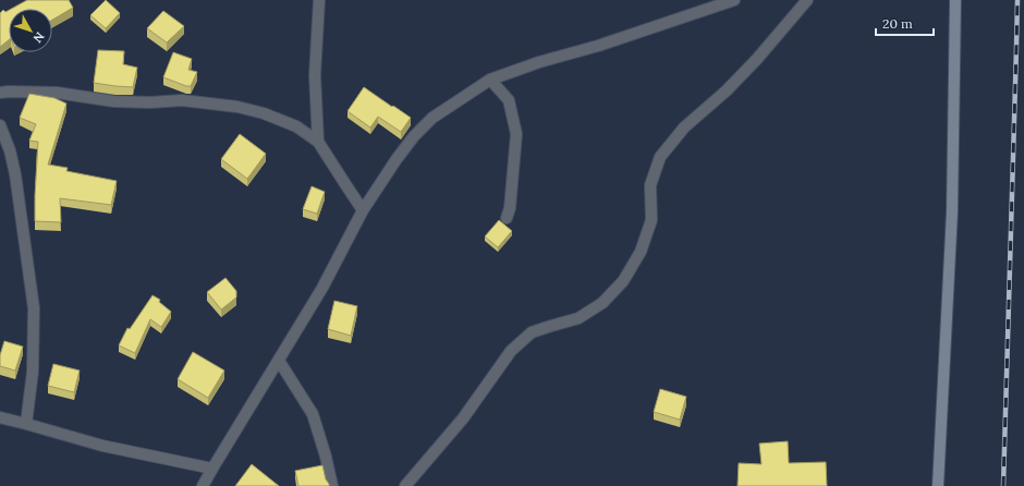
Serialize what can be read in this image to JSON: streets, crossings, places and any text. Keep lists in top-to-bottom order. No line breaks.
{"scale_bar":"20 m","north":"bottom right"}
